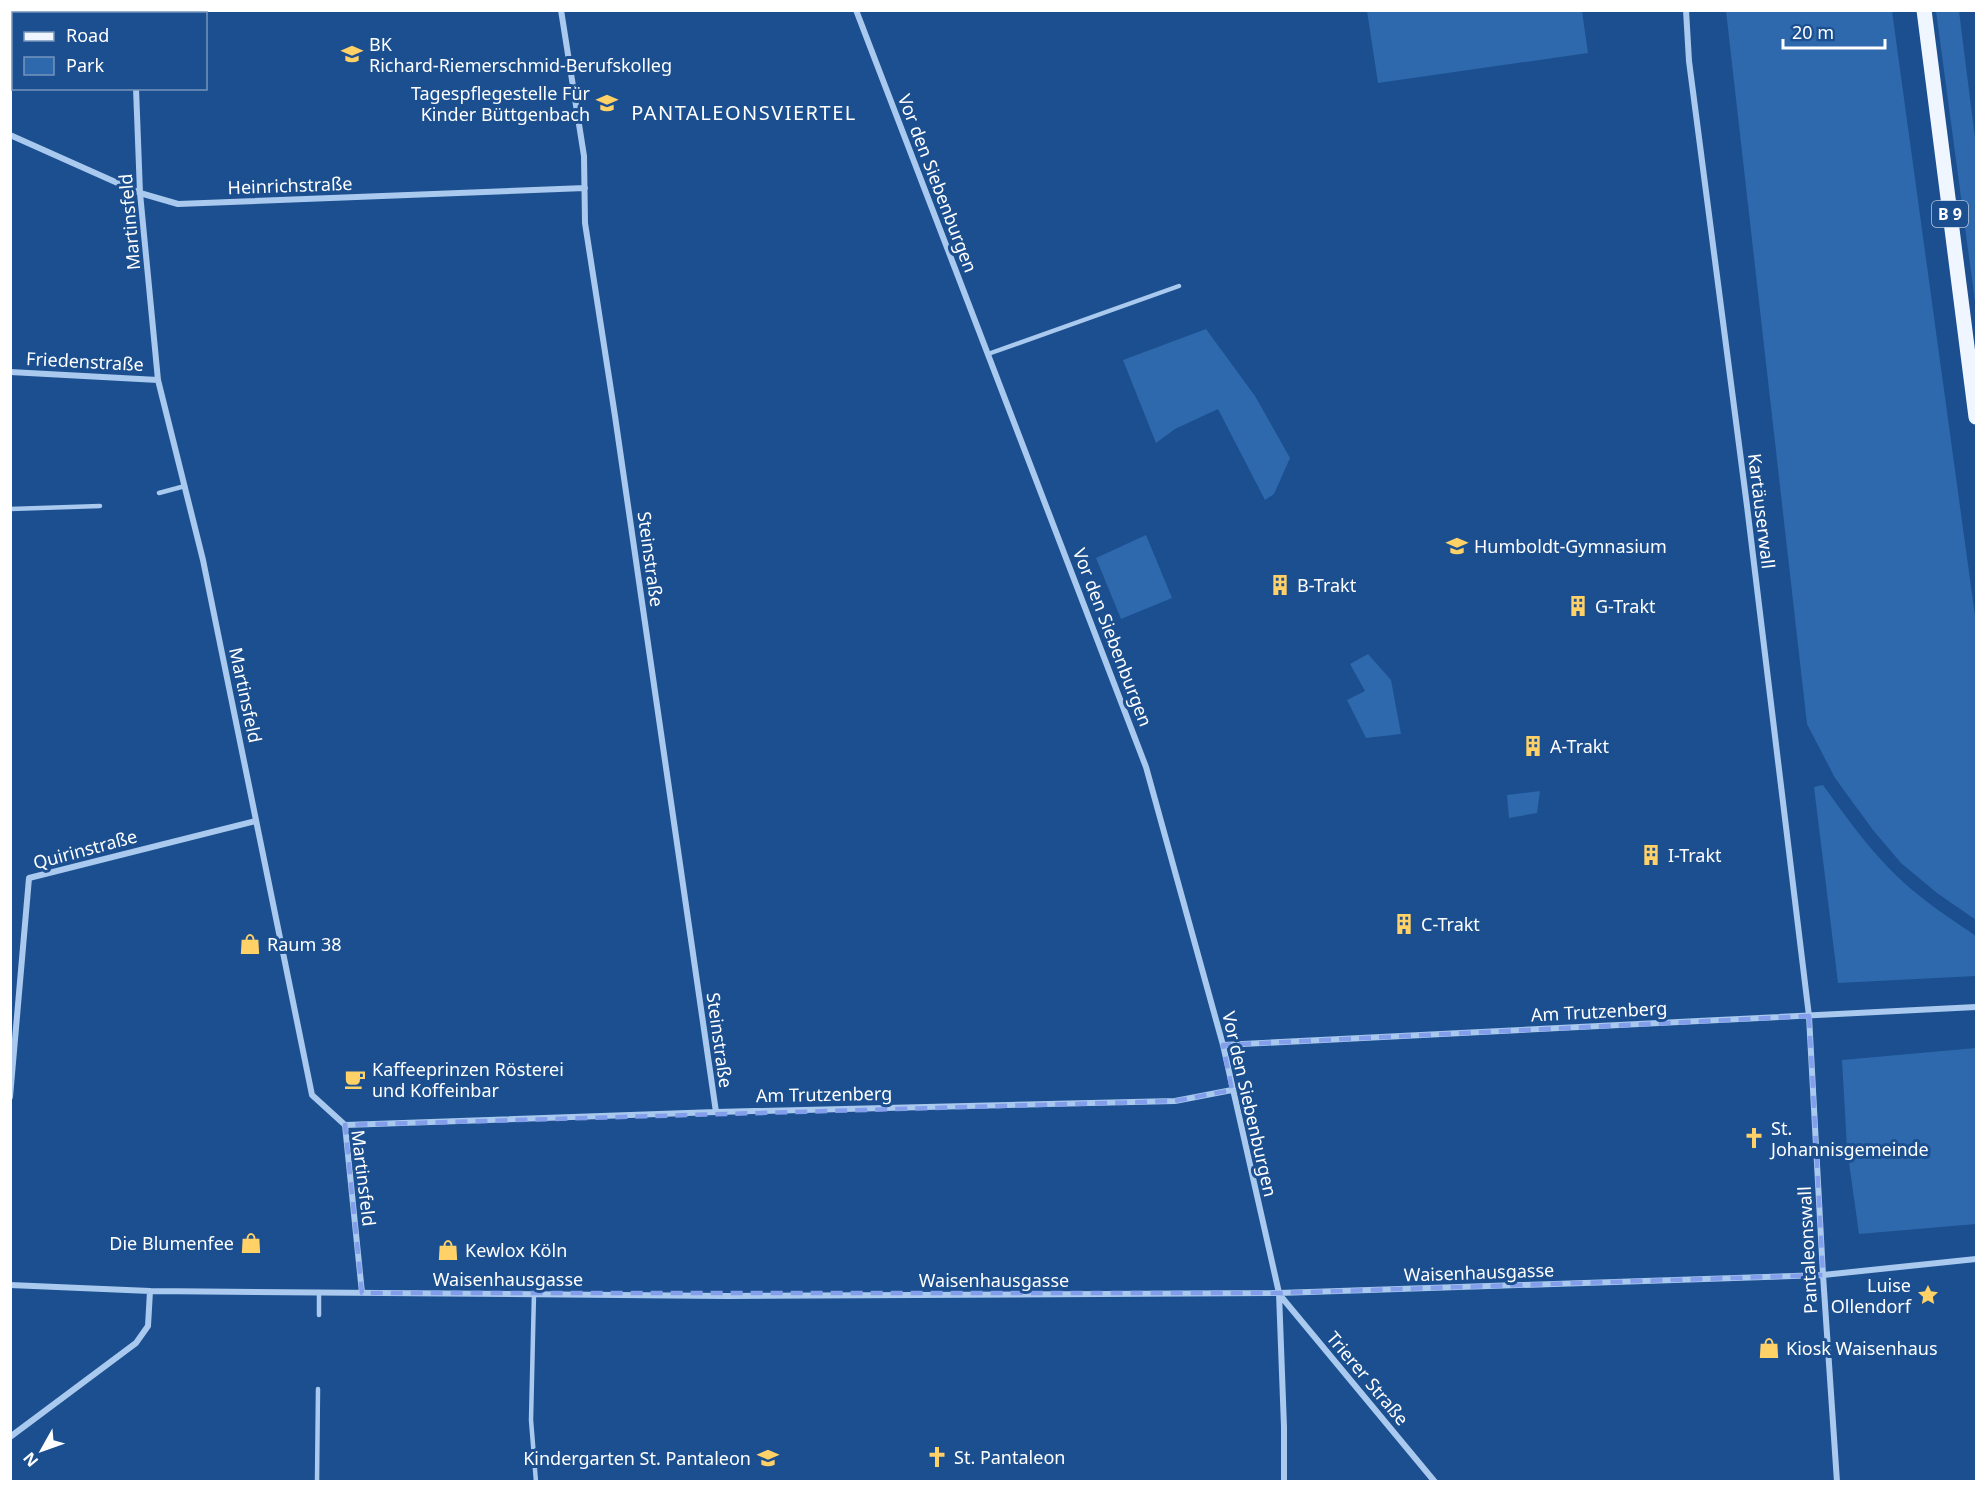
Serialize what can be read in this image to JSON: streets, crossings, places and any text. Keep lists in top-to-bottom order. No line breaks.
{"streets":{"main road":["B 9"],"street":["Vor den Siebenburgen","Heinrichstraße","Martinsfeld","Friedenstraße","Kartäuserwall","Steinstraße","Quirinstraße","Am Trutzenberg","Pantaleonswall","Waisenhausgasse","Trierer Straße"]},"crossings":[["Vor den Siebenburgen","Am Trutzenberg"],["Vor den Siebenburgen","Waisenhausgasse"],["Vor den Siebenburgen","Trierer Straße"],["Heinrichstraße","Martinsfeld"],["Heinrichstraße","Steinstraße"],["Martinsfeld","Friedenstraße"],["Martinsfeld","Quirinstraße"],["Martinsfeld","Am Trutzenberg"],["Martinsfeld","Waisenhausgasse"],["Kartäuserwall","Am Trutzenberg"],["Kartäuserwall","Pantaleonswall"],["Steinstraße","Am Trutzenberg"],["Am Trutzenberg","Pantaleonswall"],["Pantaleonswall","Waisenhausgasse"],["Waisenhausgasse","Trierer Straße"]],"districts":["PANTALEONSVIERTEL"],"places":{"school or university":["BK Richard-Riemerschmid-Berufskolleg","Tagespflegestelle Für Kinder Büttgenbach","Humboldt-Gymnasium","Kindergarten St. Pantaleon"],"building":["B-Trakt","G-Trakt","A-Trakt","I-Trakt","C-Trakt"],"shop":["Raum 38","Die Blumenfee","Kewlox Köln","Kiosk Waisenhaus"],"cafe":["Kaffeeprinzen Rösterei und Koffeinbar"],"church":["St. Johannisgemeinde","St. Pantaleon"],"place":["Luise Ollendorf"]},"legend":["Road","Park"],"scale_bar":"20 m","north":"bottom left"}
